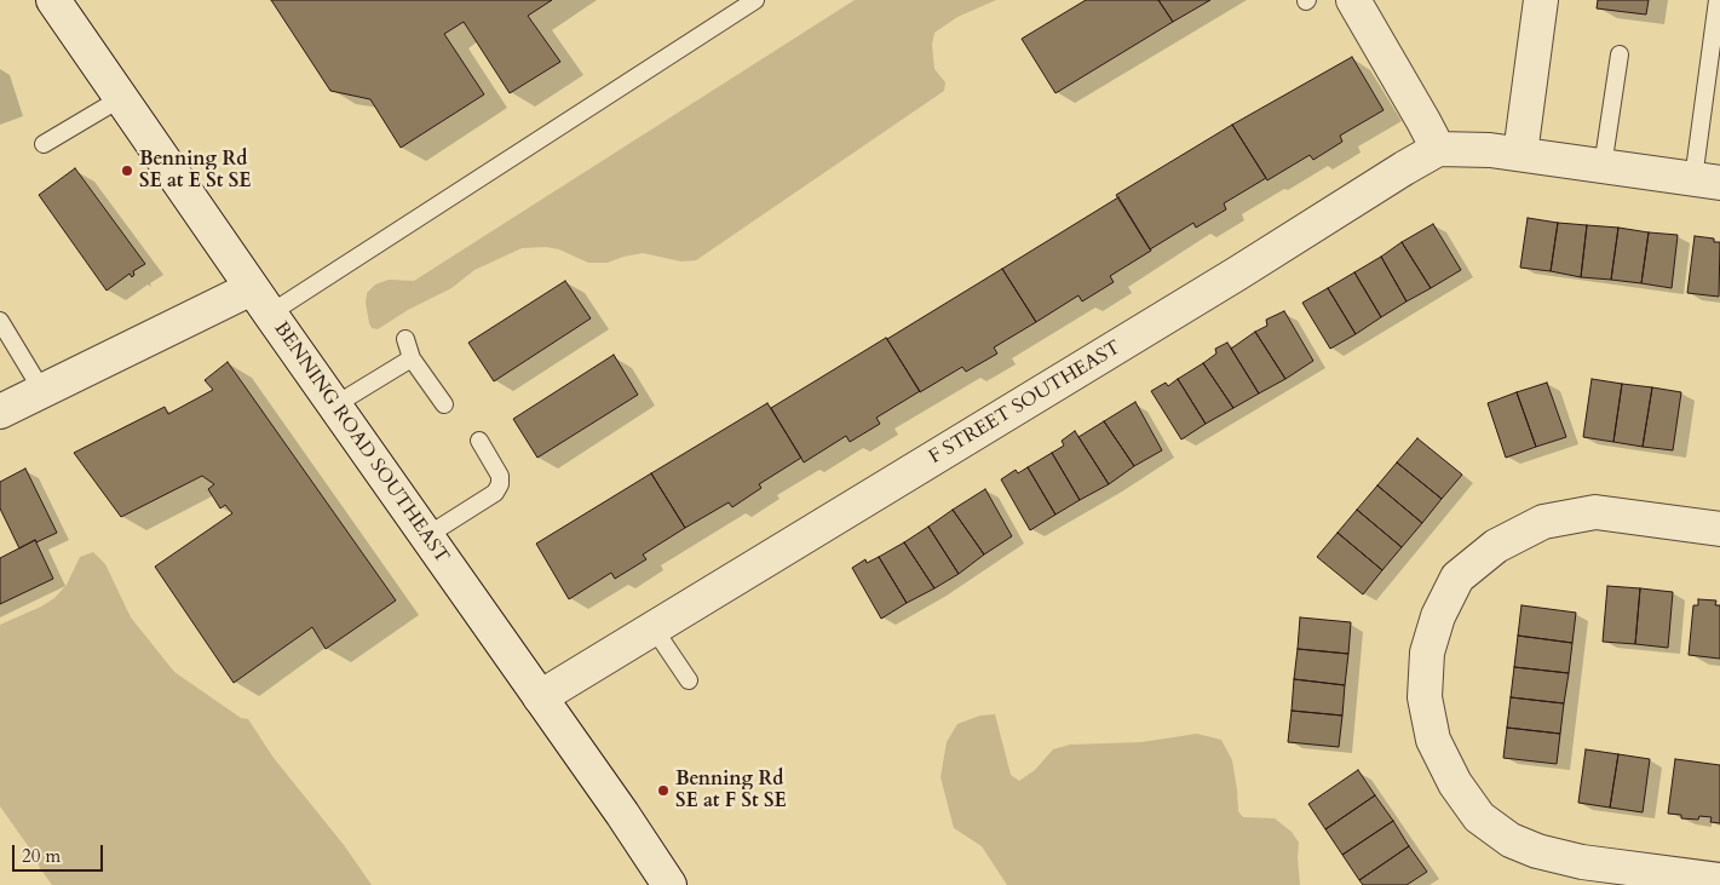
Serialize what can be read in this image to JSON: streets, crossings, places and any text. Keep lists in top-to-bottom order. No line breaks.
{"streets":{"street":["F STREET SOUTHEAST","BENNING ROAD SOUTHEAST"]},"crossings":[["F STREET SOUTHEAST","BENNING ROAD SOUTHEAST"]],"places":["Benning Rd SE at E St SE","Benning Rd SE at F St SE"],"scale_bar":"20 m"}
